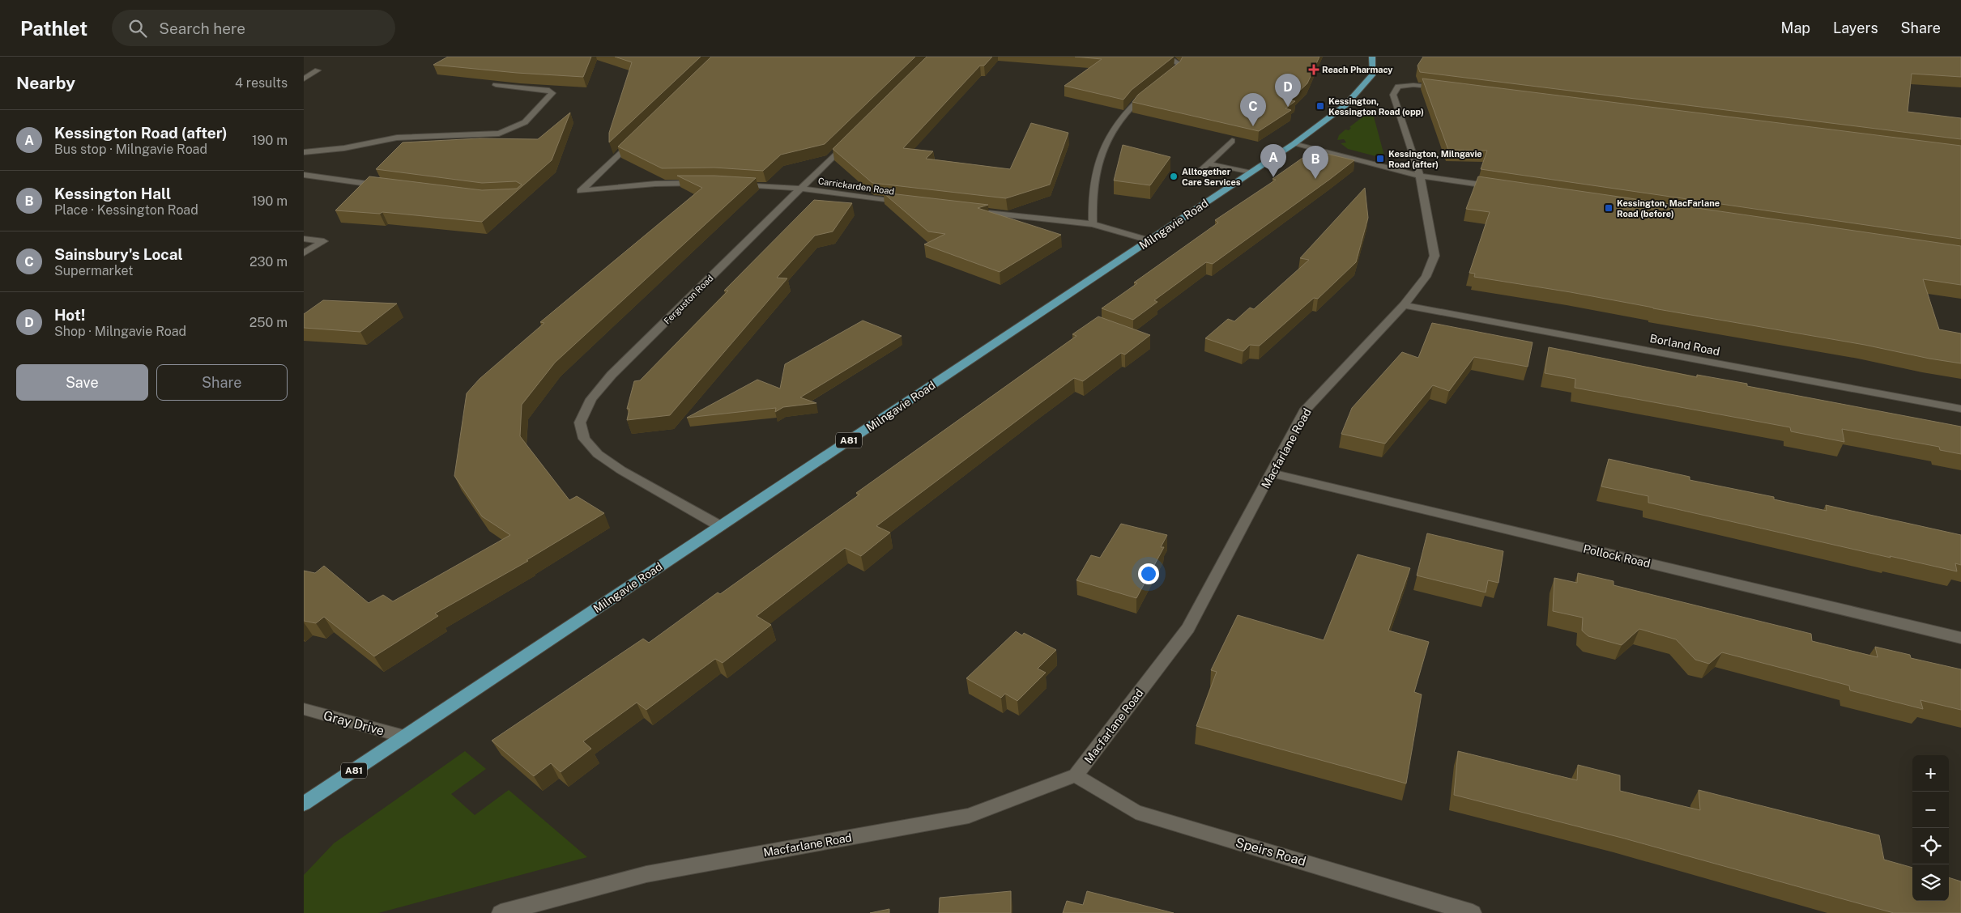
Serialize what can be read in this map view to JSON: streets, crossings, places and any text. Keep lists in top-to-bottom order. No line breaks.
{"streets":{"main road":["Milngavie Road","A81"],"street":["Carrickarden Road","Ferguston Road","Borland Road","Macfarlane Road","Pollock Road","Gray Drive","Speirs Road"]},"crossings":[["Carrickarden Road","Ferguston Road"],["Milngavie Road","Ferguston Road"],["Milngavie Road","Gray Drive"],["Borland Road","Macfarlane Road"],["Macfarlane Road","Pollock Road"],["Macfarlane Road","Speirs Road"]],"places":{"health":["Reach Pharmacy"],"transit":["Kessington, Kessington Road (opp)","Kessington, Milngavie Road (after)","Kessington, MacFarlane Road (before)"],"other":["Alltogether Care Services"]},"page":{"header":"Pathlet","search":"Search here","nav":["Map","Layers","Share"],"heading":["Nearby","4 results"],"pins":["D","C","A","B"],"list":[{"mark":"A","name":"Kessington Road (after)","note":"Bus stop · Milngavie Road","value":"190 m"},{"mark":"B","name":"Kessington Hall","note":"Place · Kessington Road","value":"190 m"},{"mark":"C","name":"Sainsbury's Local","note":"Supermarket","value":"230 m"},{"mark":"D","name":"Hot!","note":"Shop · Milngavie Road","value":"250 m"}],"buttons":["Save","Share"],"map_buttons":["+","−"]}}
